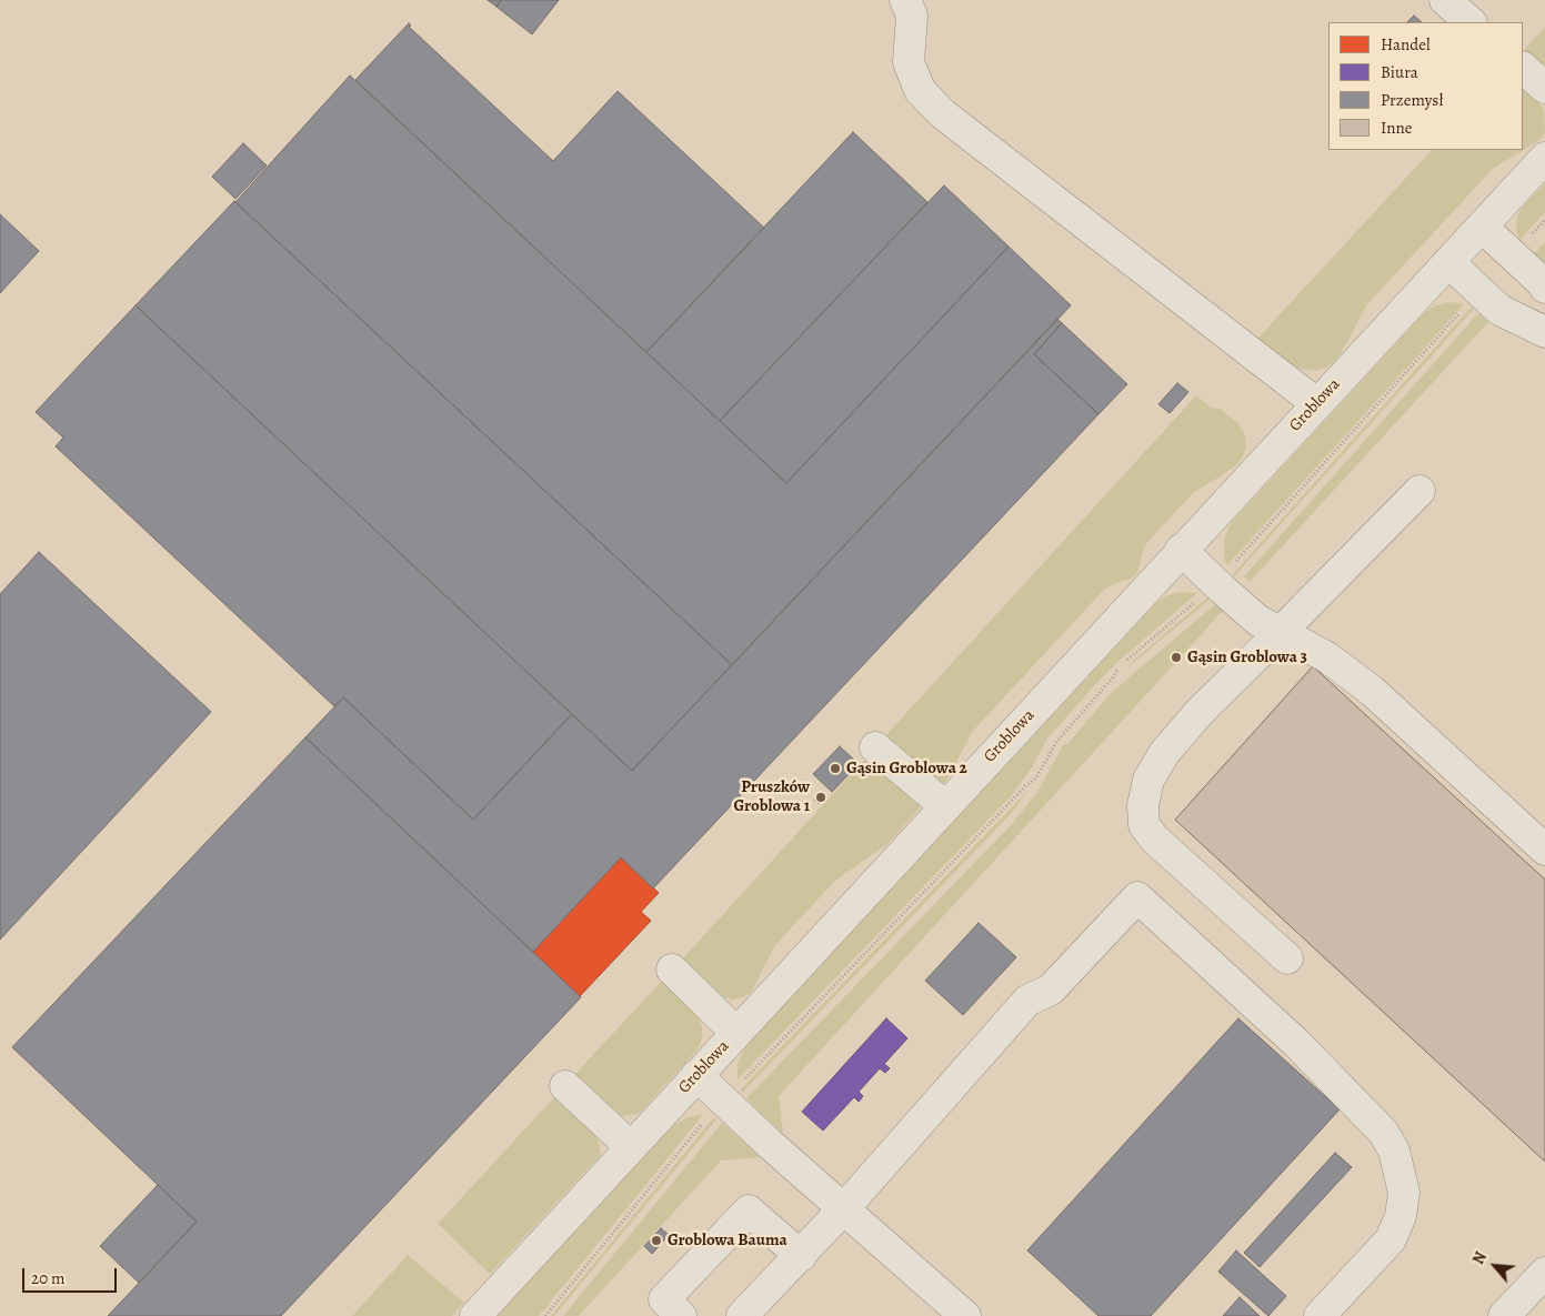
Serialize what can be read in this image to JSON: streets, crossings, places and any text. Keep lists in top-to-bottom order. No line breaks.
{"streets":{"street":["Groblowa"]},"places":["Gąsin Groblowa 3","Gąsin Groblowa 2","Pruszków Groblowa 1","Groblowa Bauma"],"legend":["Handel","Biura","Przemysł","Inne"],"scale_bar":"20 m","north":"top left"}
